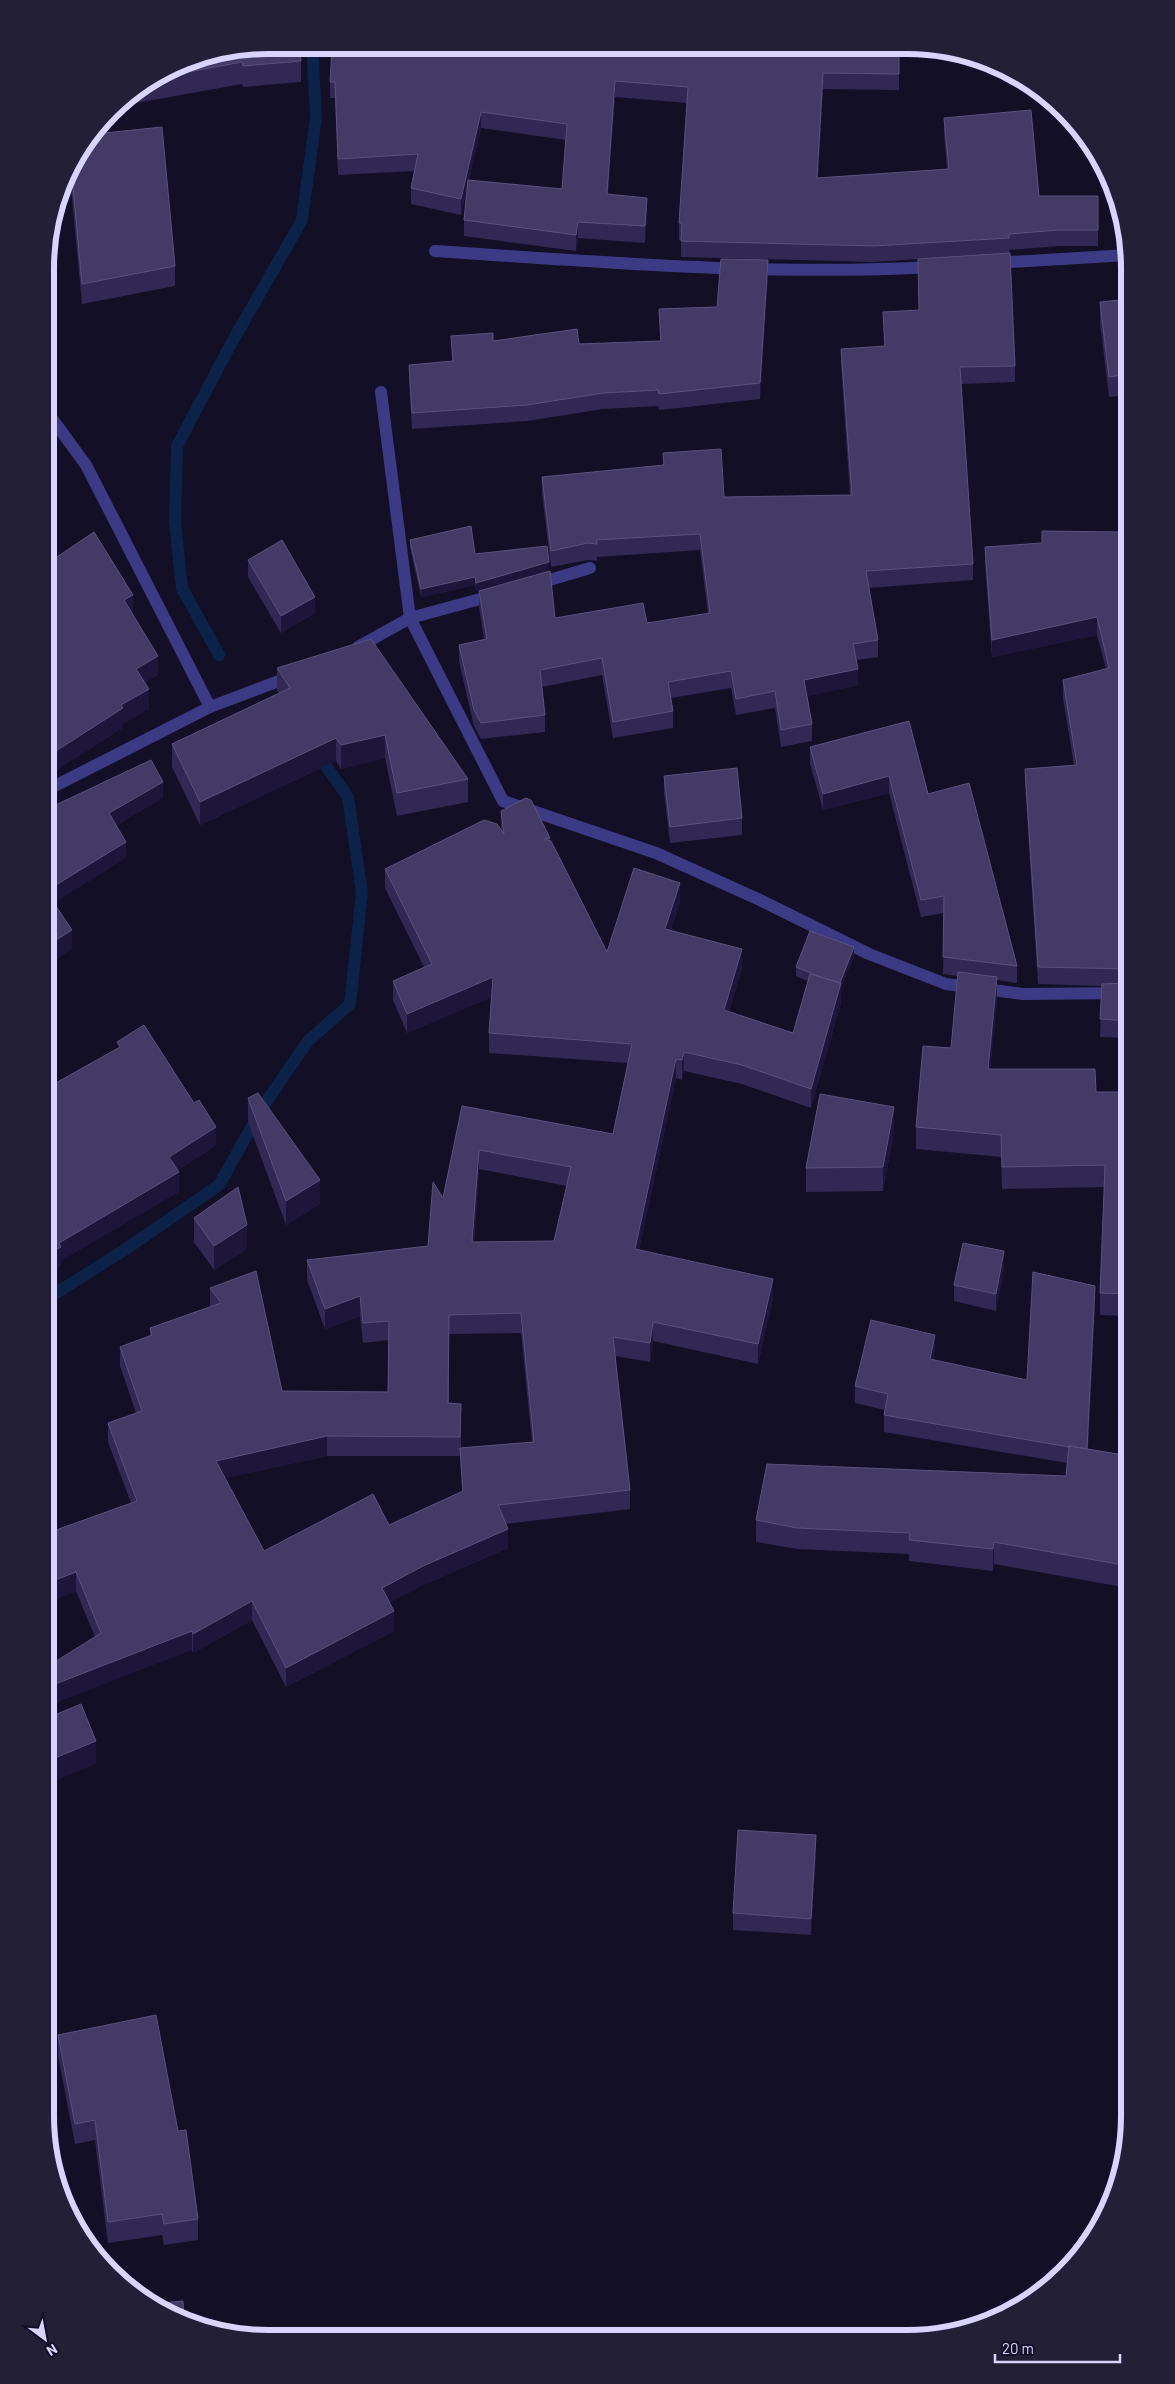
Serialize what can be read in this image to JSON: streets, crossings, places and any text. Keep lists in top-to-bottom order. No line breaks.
{"scale_bar":"20 m","north":"bottom right"}
